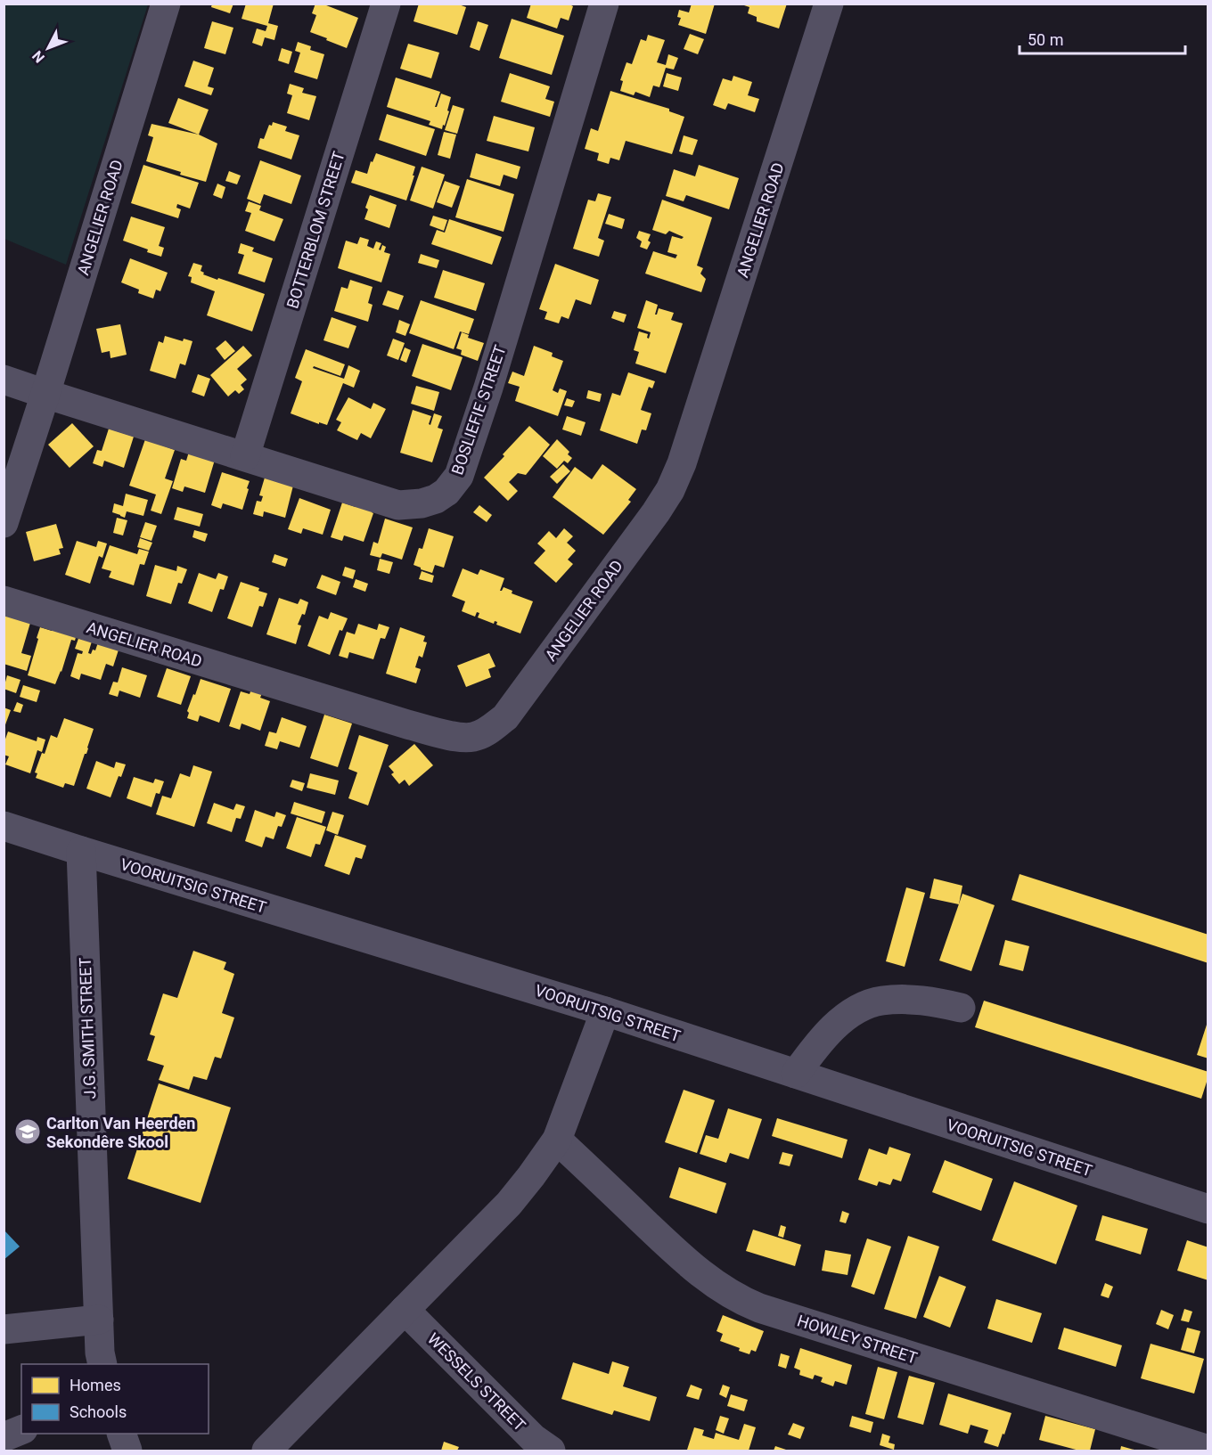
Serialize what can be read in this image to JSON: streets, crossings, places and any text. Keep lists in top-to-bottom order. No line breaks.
{"streets":{"street":["ANGELIER ROAD","BOTTERBLOM STREET","BOSLIEFIE STREET","VOORUITSIG STREET","J.G. SMITH STREET","HOWLEY STREET","WESSELS STREET"]},"crossings":[["ANGELIER ROAD","BOSLIEFIE STREET"],["BOTTERBLOM STREET","BOSLIEFIE STREET"],["VOORUITSIG STREET","J.G. SMITH STREET"]],"places":{"school or university":["Carlton Van Heerden Sekondêre Skool"]},"legend":["Homes","Schools"],"scale_bar":"50 m","north":"bottom left"}
